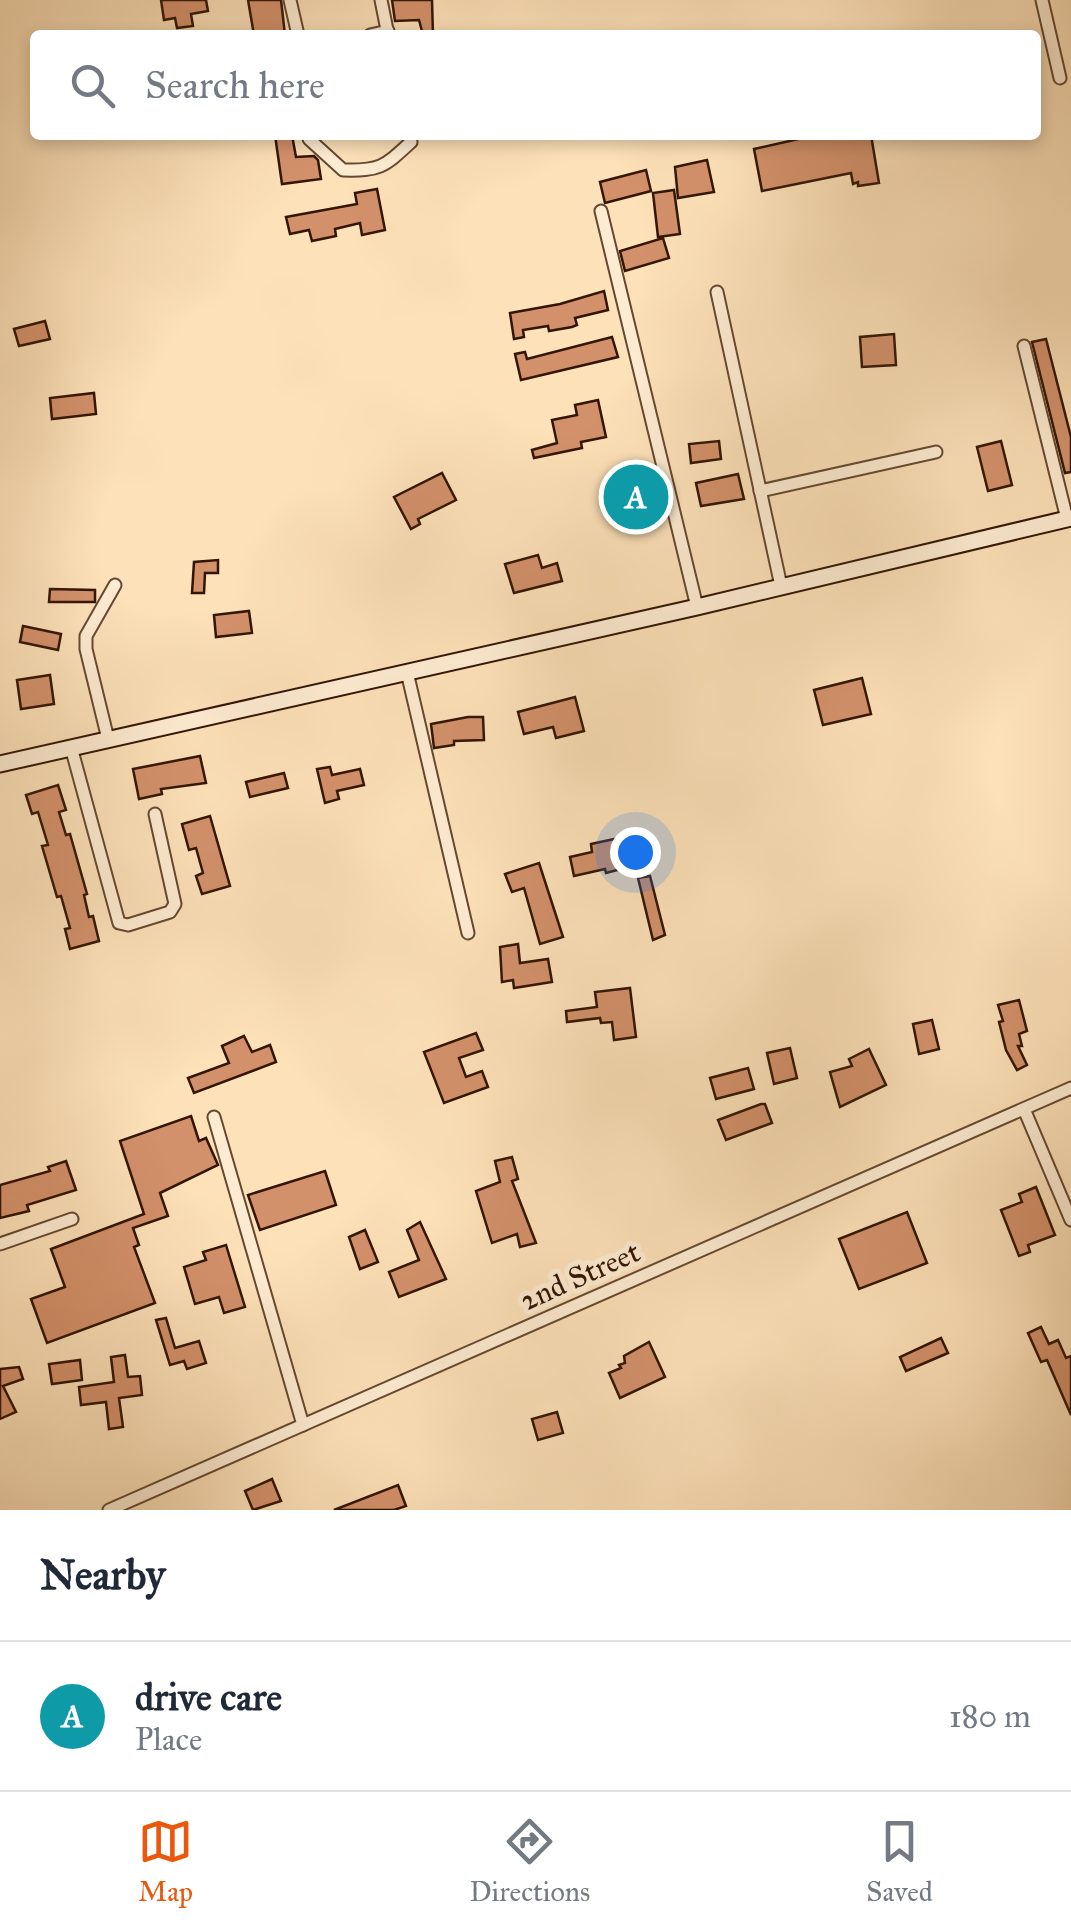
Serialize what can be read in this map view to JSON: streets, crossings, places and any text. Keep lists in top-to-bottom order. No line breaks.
{"streets":{"street":["2nd Street"]},"page":{"search":"Search here","pins":"A","heading":"Nearby","list":[{"mark":"A","name":"drive care","note":"Place","value":"180 m"}],"nav":["Map","Directions","Saved"]}}
